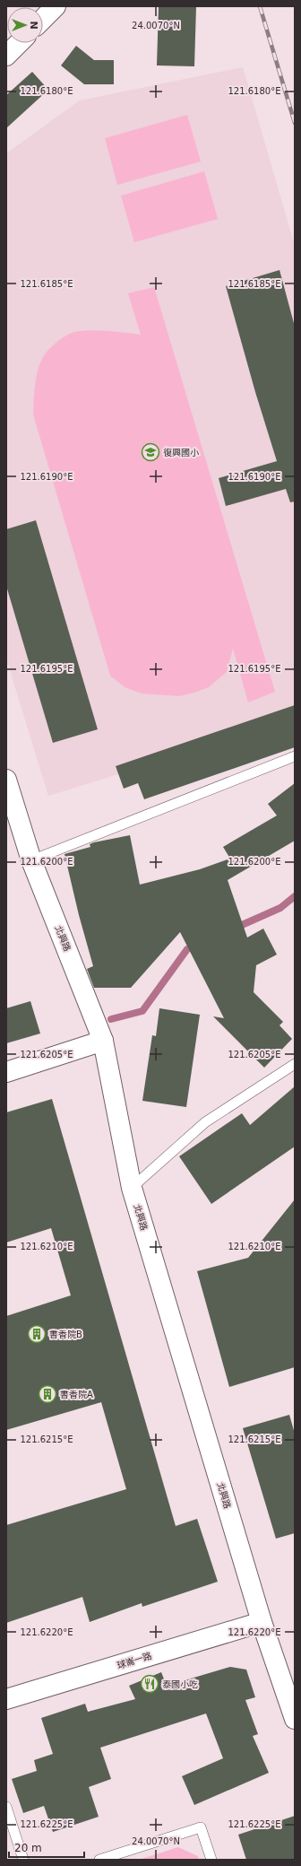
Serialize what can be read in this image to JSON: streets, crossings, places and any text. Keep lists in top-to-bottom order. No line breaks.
{"streets":{"street":["北興路","球崙一路"]},"crossings":[["北興路","球崙一路"]],"places":{"school or university":["復興國小"],"building":["書香院B","書香院A"],"restaurant":["泰國小吃"]},"scale_bar":"20 m","north":"right","coordinates":["24.0070°N","121.6180°E","121.6185°E","121.6190°E","121.6195°E","121.6200°E","121.6205°E","121.6210°E","121.6215°E","121.6220°E","121.6225°E"]}
